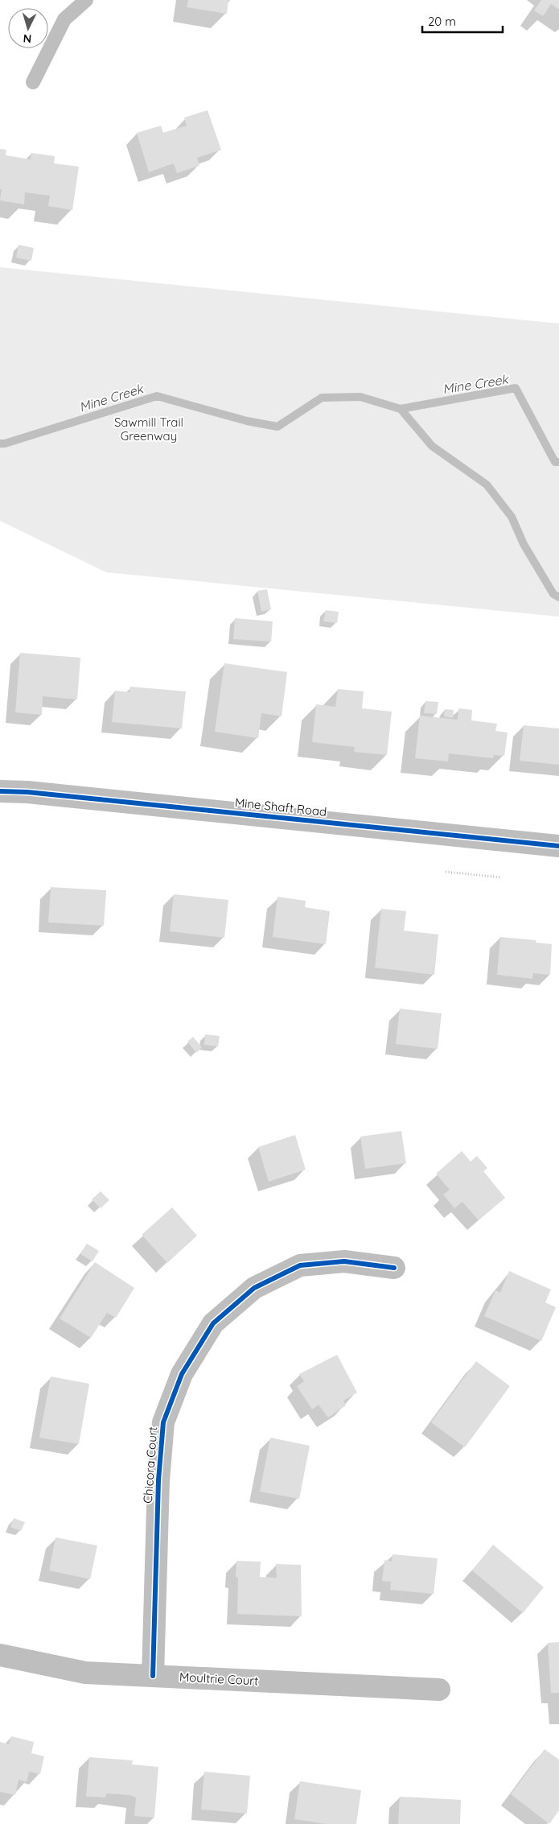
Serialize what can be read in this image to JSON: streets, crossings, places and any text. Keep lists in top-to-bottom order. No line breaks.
{"streets":{"street":["Mine Shaft Road","Chicora Court","Moultrie Court"]},"crossings":[["Chicora Court","Moultrie Court"]],"water":["Mine Creek"],"parks":["Sawmill Trail Greenway"],"scale_bar":"20 m","north":"bottom"}
